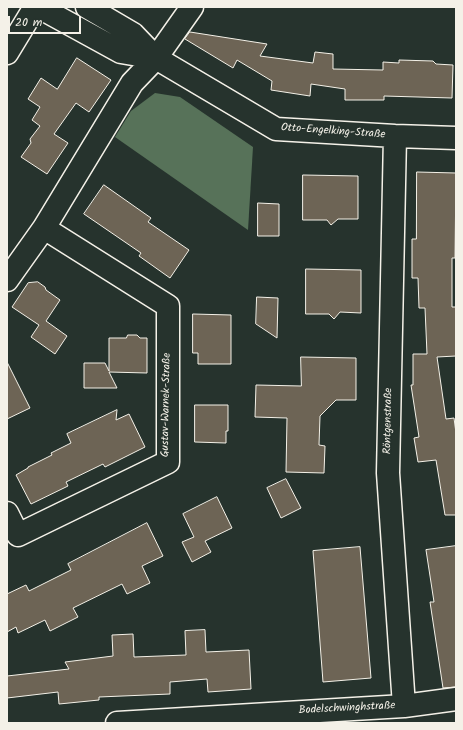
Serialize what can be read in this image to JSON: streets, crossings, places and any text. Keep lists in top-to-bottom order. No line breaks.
{"streets":{"street":["Otto-Engelking-Straße","Gustav-Warnek-Straße","Röntgenstraße","Bodelschwinghstraße"]},"crossings":[["Otto-Engelking-Straße","Röntgenstraße"],["Röntgenstraße","Bodelschwinghstraße"]],"scale_bar":"20 m"}
